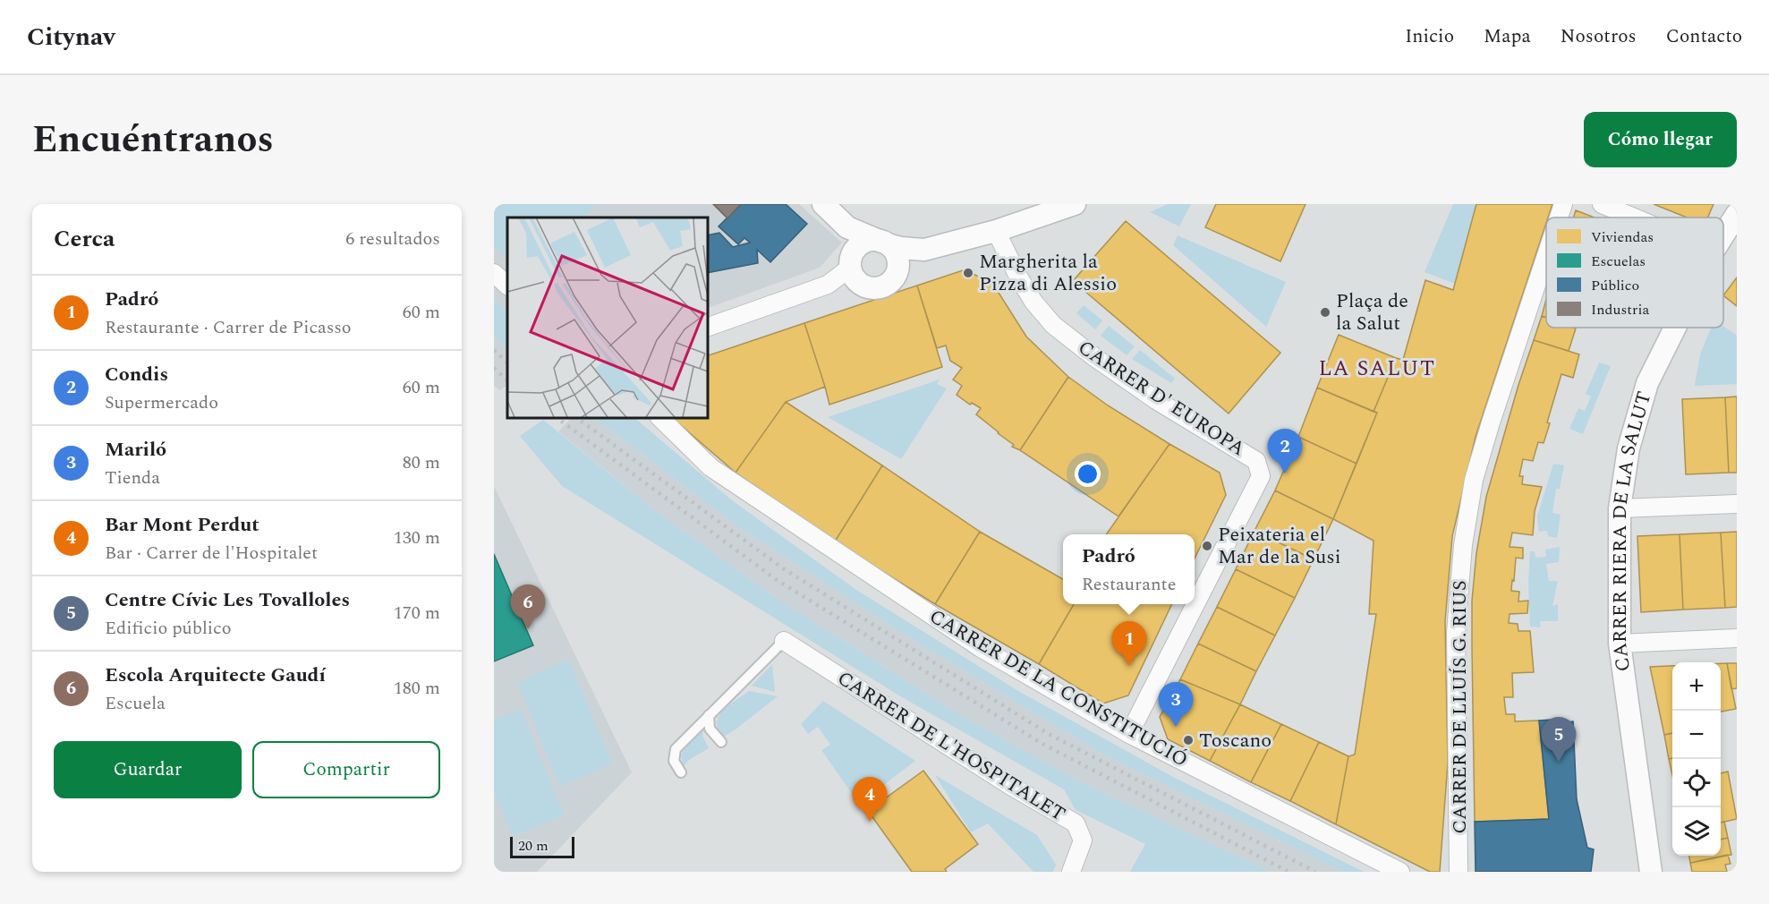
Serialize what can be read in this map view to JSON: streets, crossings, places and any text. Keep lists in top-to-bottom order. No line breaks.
{"streets":{"street":["CARRER D' EUROPA","CARRER RIERA DE LA SALUT","CARRER DE LA CONSTITUCIÓ","CARRER DE LLUÍS G. RIUS","CARRER DE L'HOSPITALET"]},"crossings":[["CARRER D' EUROPA","CARRER DE LA CONSTITUCIÓ"]],"districts":["LA SALUT"],"places":["Margherita la Pizza di Alessio","Plaça de la Salut","Peixateria el Mar de la Susi","Toscano"],"legend":["Viviendas","Escuelas","Público","Industria"],"scale_bar":"20 m","page":{"header":"Citynav","nav":["Inicio","Mapa","Nosotros","Contacto"],"title":"Encuéntranos","buttons":["Cómo llegar",["Guardar","Compartir"]],"heading":["Cerca","6 resultados"],"list":[{"mark":"1","name":"Padró","note":"Restaurante · Carrer de Picasso","value":"60 m"},{"mark":"2","name":"Condis","note":"Supermercado","value":"60 m"},{"mark":"3","name":"Mariló","note":"Tienda","value":"80 m"},{"mark":"4","name":"Bar Mont Perdut","note":"Bar · Carrer de l'Hospitalet","value":"130 m"},{"mark":"5","name":"Centre Cívic Les Tovalloles","note":"Edificio público","value":"170 m"},{"mark":"6","name":"Escola Arquitecte Gaudí","note":"Escuela","value":"180 m"}],"pins":["2","6","1","3","5","4"],"popup":["Padró","Restaurante"],"map_buttons":["+","−"],"scale":"20 m"}}
